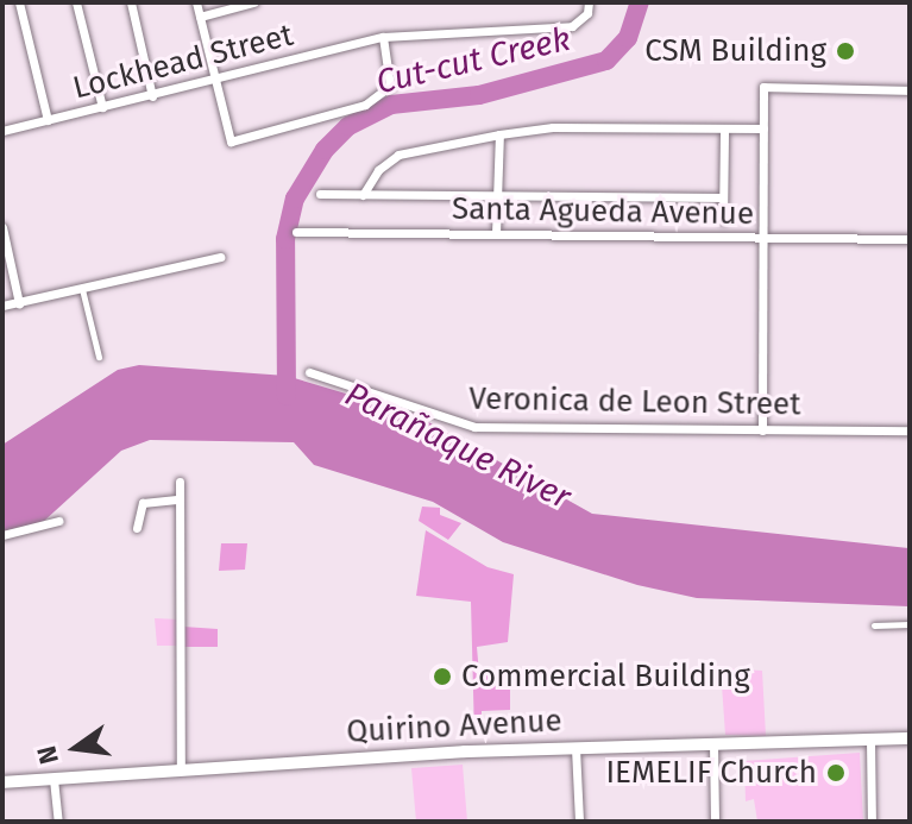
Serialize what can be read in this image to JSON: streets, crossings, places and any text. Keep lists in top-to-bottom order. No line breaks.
{"streets":{"main road":["Quirino Avenue"],"street":["Lockhead Street","Santa Agueda Avenue","Veronica de Leon Street"]},"water":["Cut-cut Creek","Parañaque River"],"places":["CSM Building","Commercial Building","IEMELIF Church"],"north":"left"}
